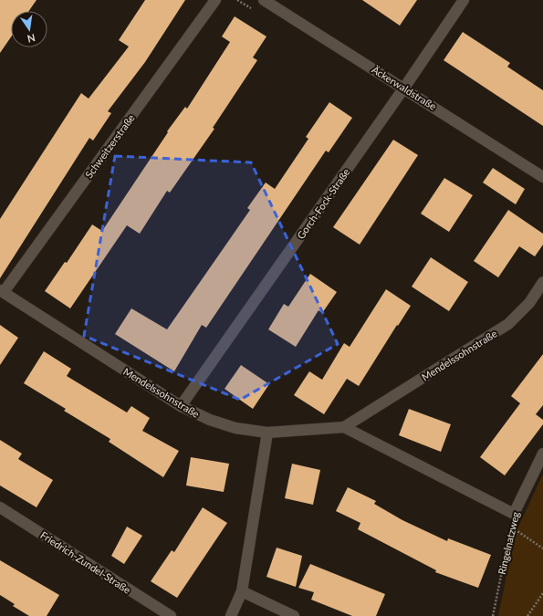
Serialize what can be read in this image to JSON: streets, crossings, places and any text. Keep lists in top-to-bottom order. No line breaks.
{"streets":{"street":["Äckerwaldstraße","Schweitzerstraße","Gorch-Fock-Straße","Mendelssohnstraße","Ringelnatzweg","Friedrich-Zundel-Straße"]},"crossings":[["Äckerwaldstraße","Gorch-Fock-Straße"],["Schweitzerstraße","Mendelssohnstraße"],["Gorch-Fock-Straße","Mendelssohnstraße"]],"north":"bottom"}
